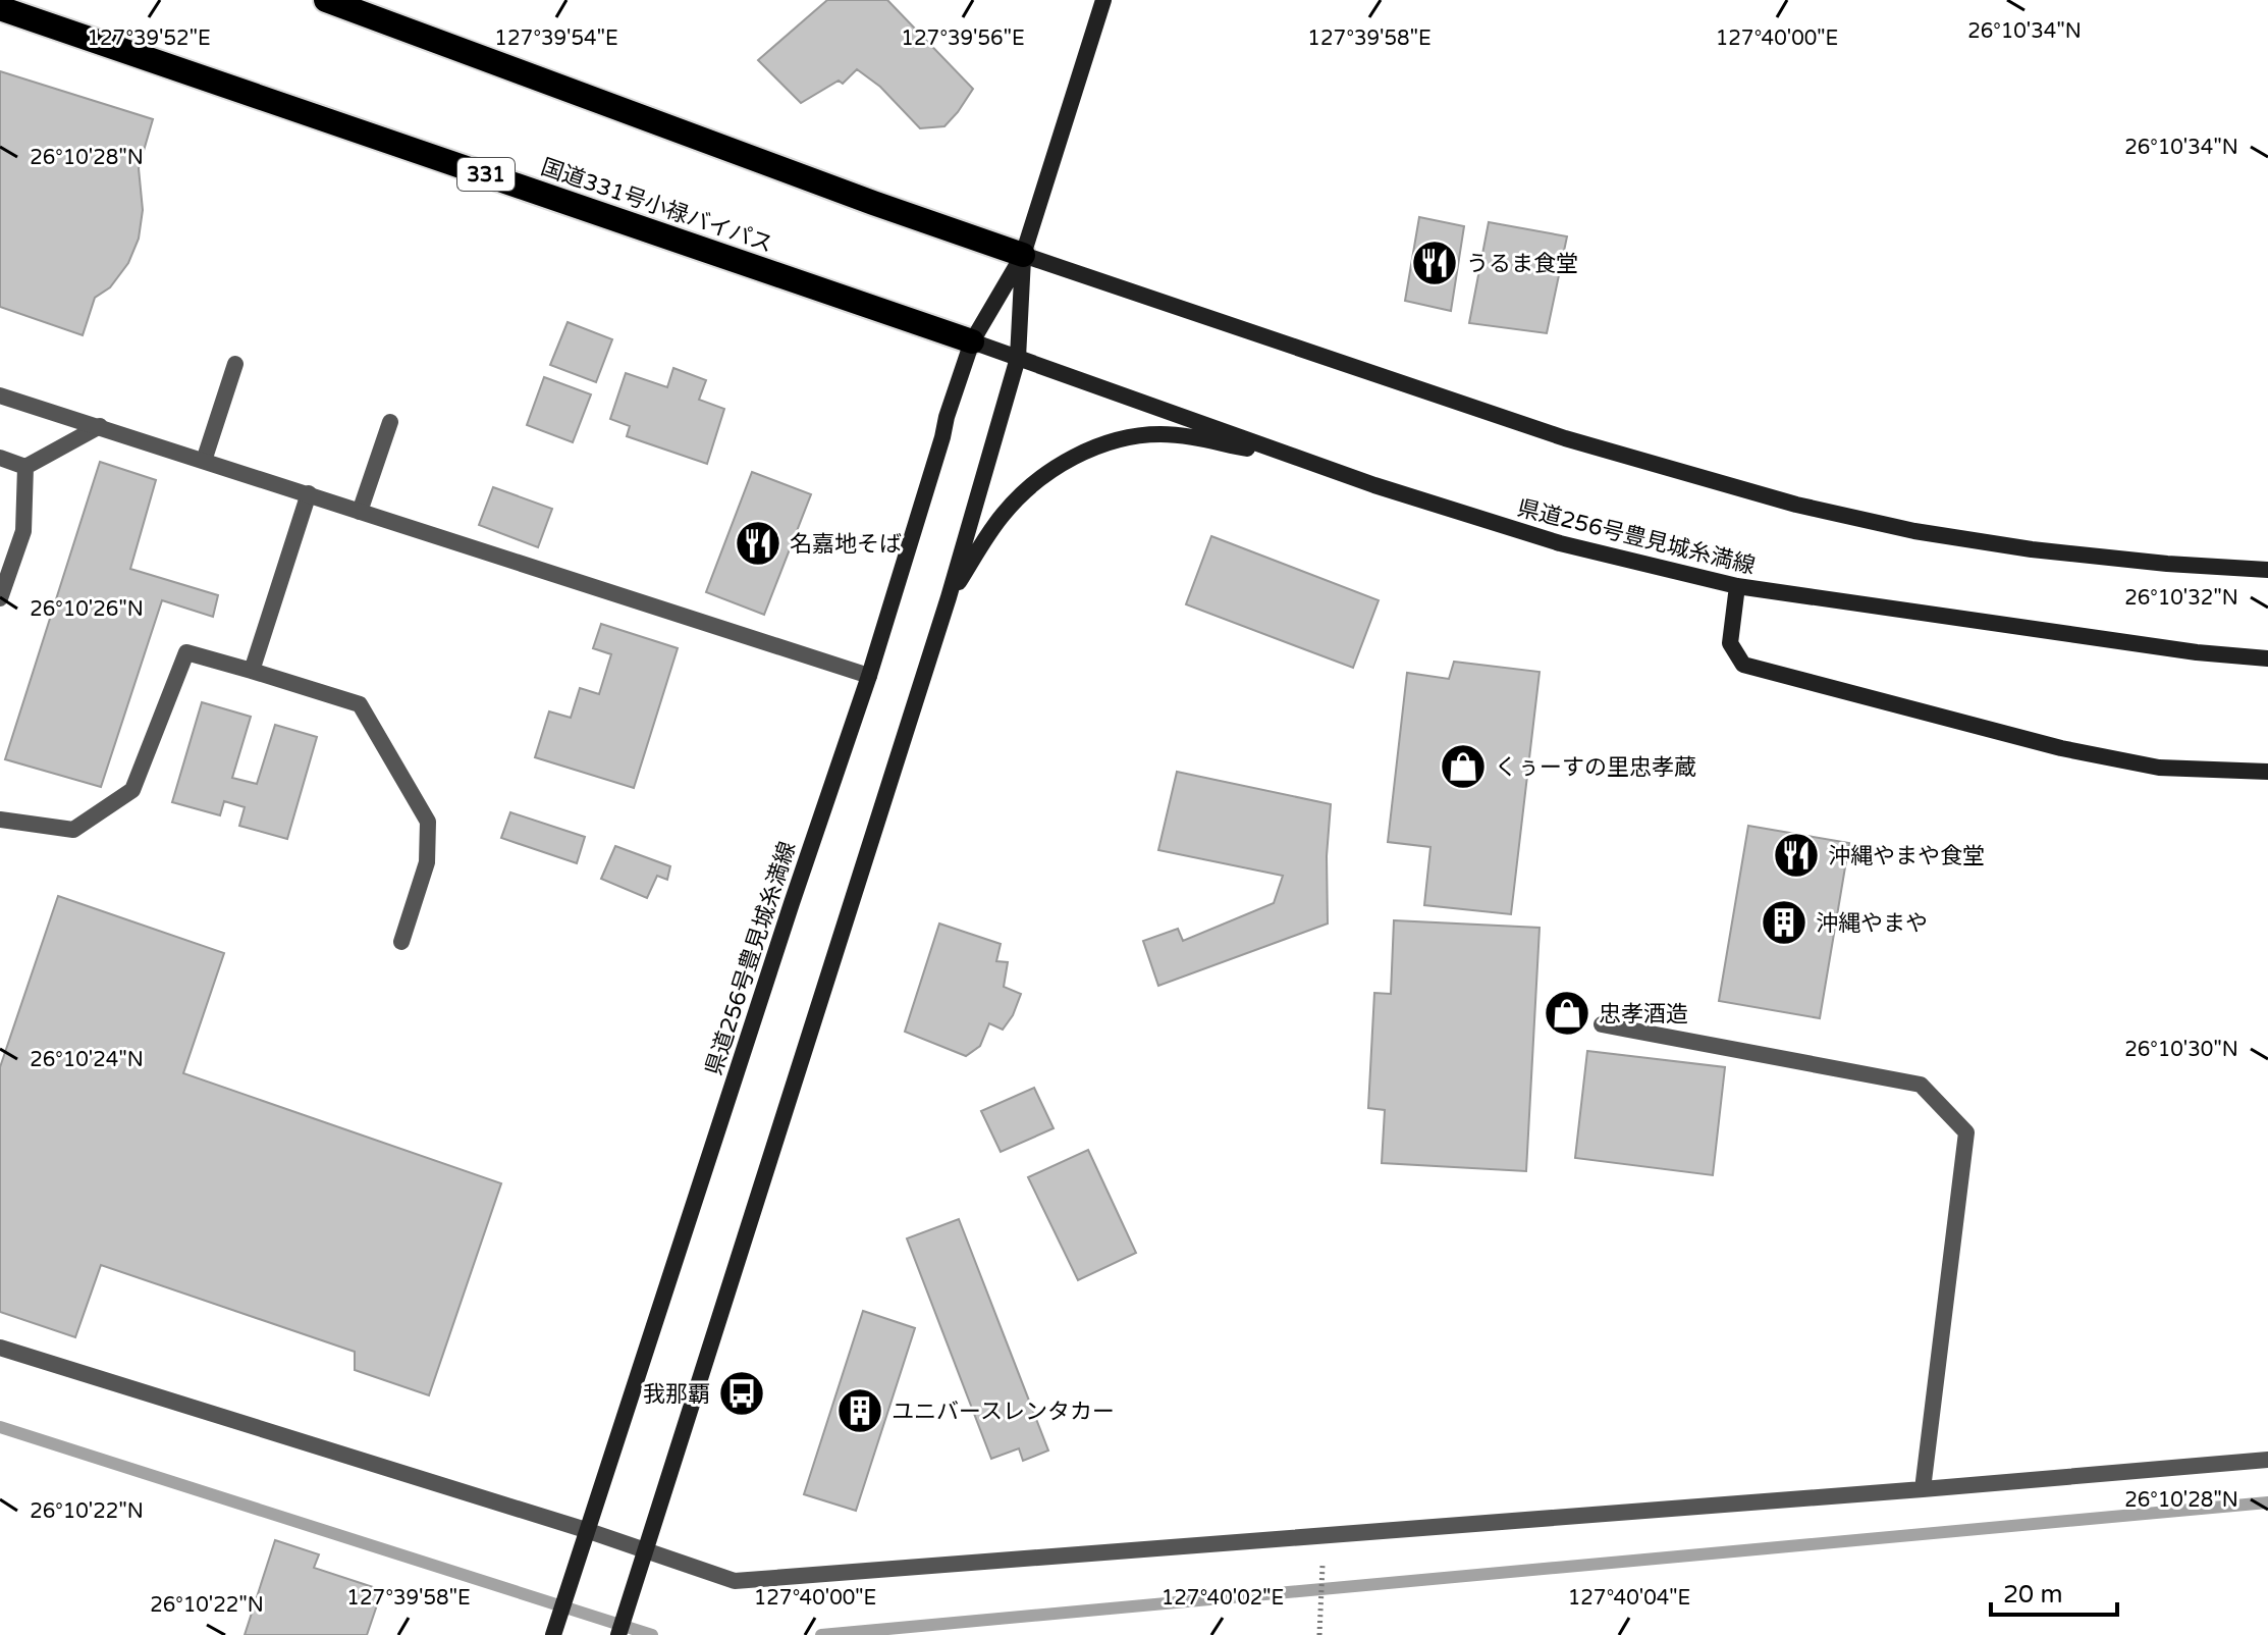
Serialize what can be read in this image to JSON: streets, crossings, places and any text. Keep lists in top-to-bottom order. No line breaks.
{"streets":{"highway":["331","国道331号小禄バイパス"],"main road":["県道256号豊見城糸満線"]},"crossings":[["国道331号小禄バイパス","県道256号豊見城糸満線"]],"places":{"restaurant":["うるま食堂","名嘉地そば","沖縄やまや食堂"],"shop":["くぅーすの里忠孝蔵","忠孝酒造"],"building":["沖縄やまや","ユニバースレンタカー"],"bus stop":["我那覇"]},"scale_bar":"20 m","coordinates":["26°10'34\"N","127°39'54\"E","127°39'52\"E","127°39'56\"E","127°39'58\"E","127°40'00\"E","26°10'28\"N","26°10'32\"N","26°10'26\"N","26°10'30\"N","26°10'24\"N","26°10'22\"N","127°40'02\"E","127°40'04\"E"]}
